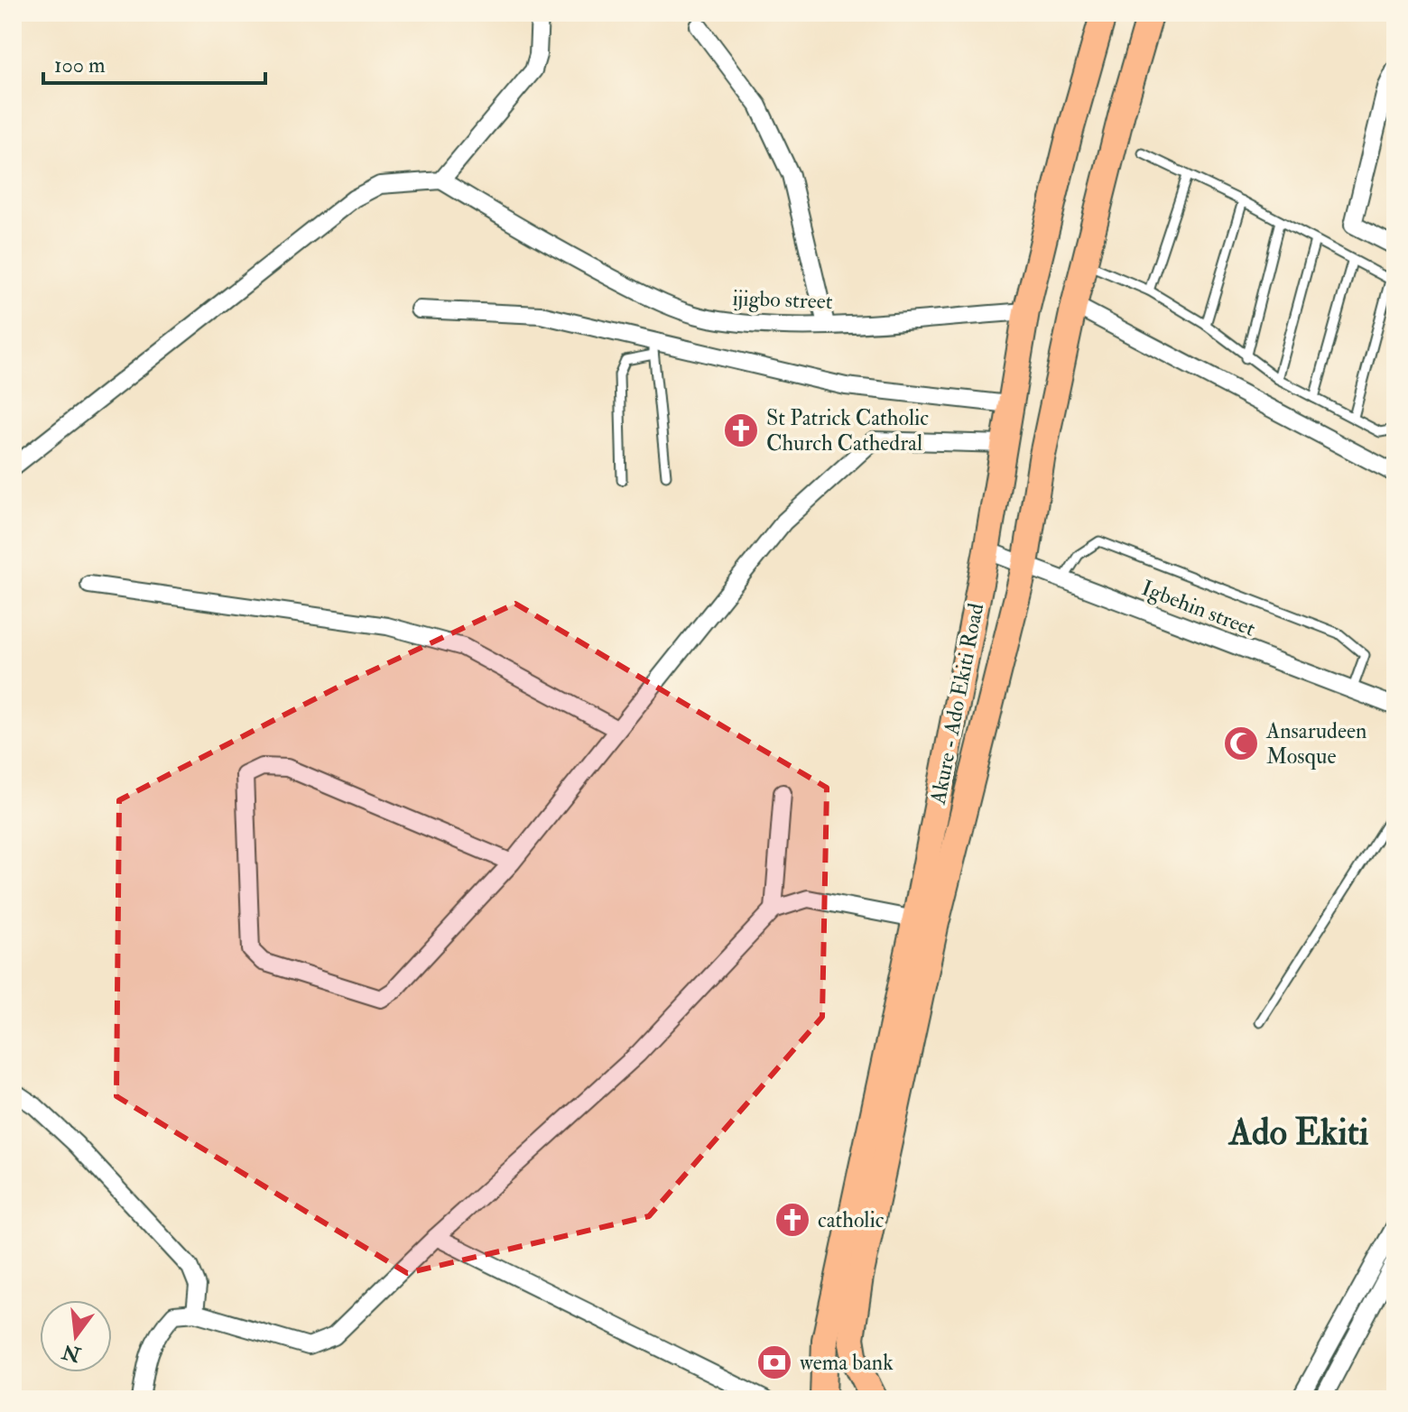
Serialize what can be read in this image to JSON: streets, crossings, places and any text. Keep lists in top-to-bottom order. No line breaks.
{"streets":{"main road":["Akure - Ado Ekiti Road"],"street":["ijigbo street","Igbehin street"]},"crossings":[["ijigbo street","Akure - Ado Ekiti Road"],["Igbehin street","Akure - Ado Ekiti Road"]],"districts":["Ado Ekiti"],"places":{"church":["St Patrick Catholic Church Cathedral","catholic"],"mosque":["Ansarudeen Mosque"],"bank":["wema bank"]},"scale_bar":"100 m","north":"bottom"}
